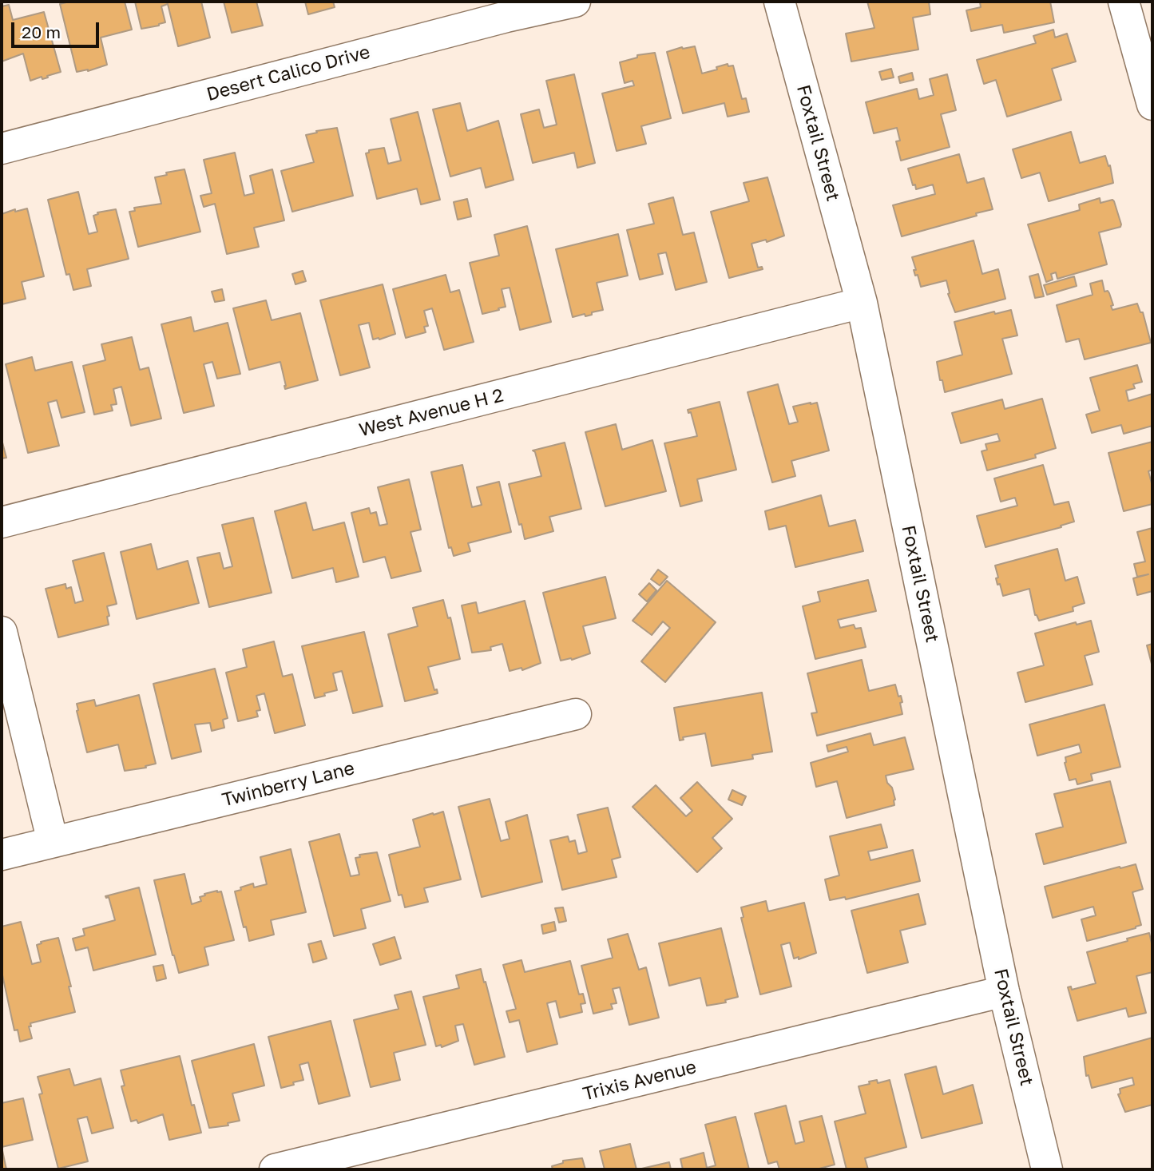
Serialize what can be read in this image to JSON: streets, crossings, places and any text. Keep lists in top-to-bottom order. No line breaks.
{"streets":{"street":["Desert Calico Drive","Foxtail Street","West Avenue H 2","Twinberry Lane","Trixis Avenue"]},"crossings":[["Foxtail Street","West Avenue H 2"],["Foxtail Street","Trixis Avenue"]],"scale_bar":"20 m"}
